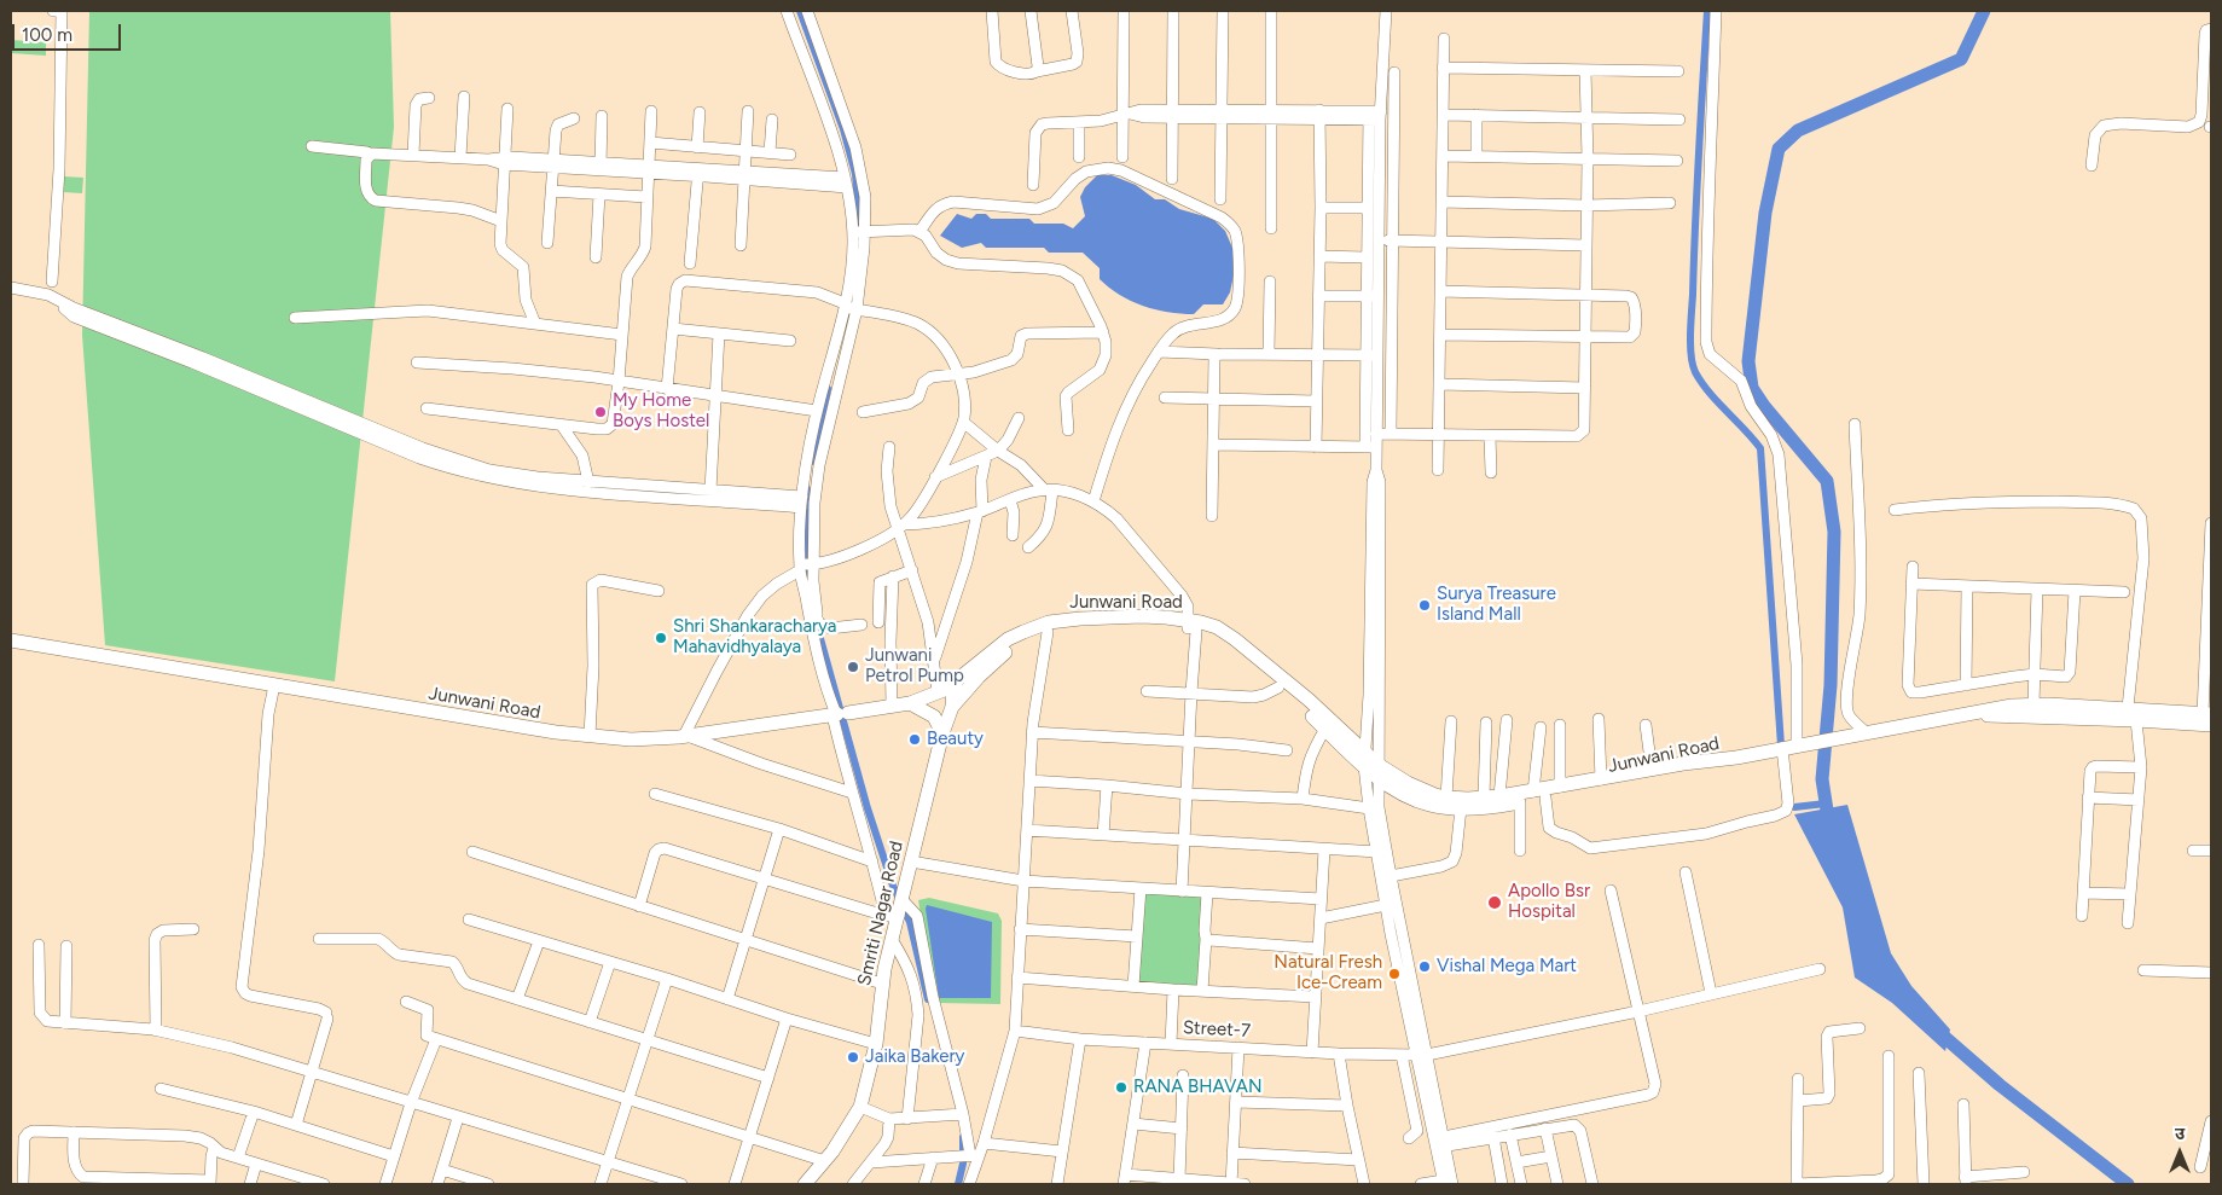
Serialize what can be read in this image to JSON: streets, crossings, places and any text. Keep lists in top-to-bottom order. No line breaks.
{"streets":{"main road":["Junwani Road","Smriti Nagar Road"],"street":["Street-7"]},"crossings":[["Junwani Road","Smriti Nagar Road"]],"places":["My Home Boys Hostel","Surya Treasure Island Mall","Shri Shankaracharya Mahavidhyalaya","Junwani Petrol Pump","Beauty","Apollo Bsr Hospital","Vishal Mega Mart","Natural Fresh Ice-Cream","Jaika Bakery","RANA BHAVAN"],"scale_bar":"100 m","north":"top"}
